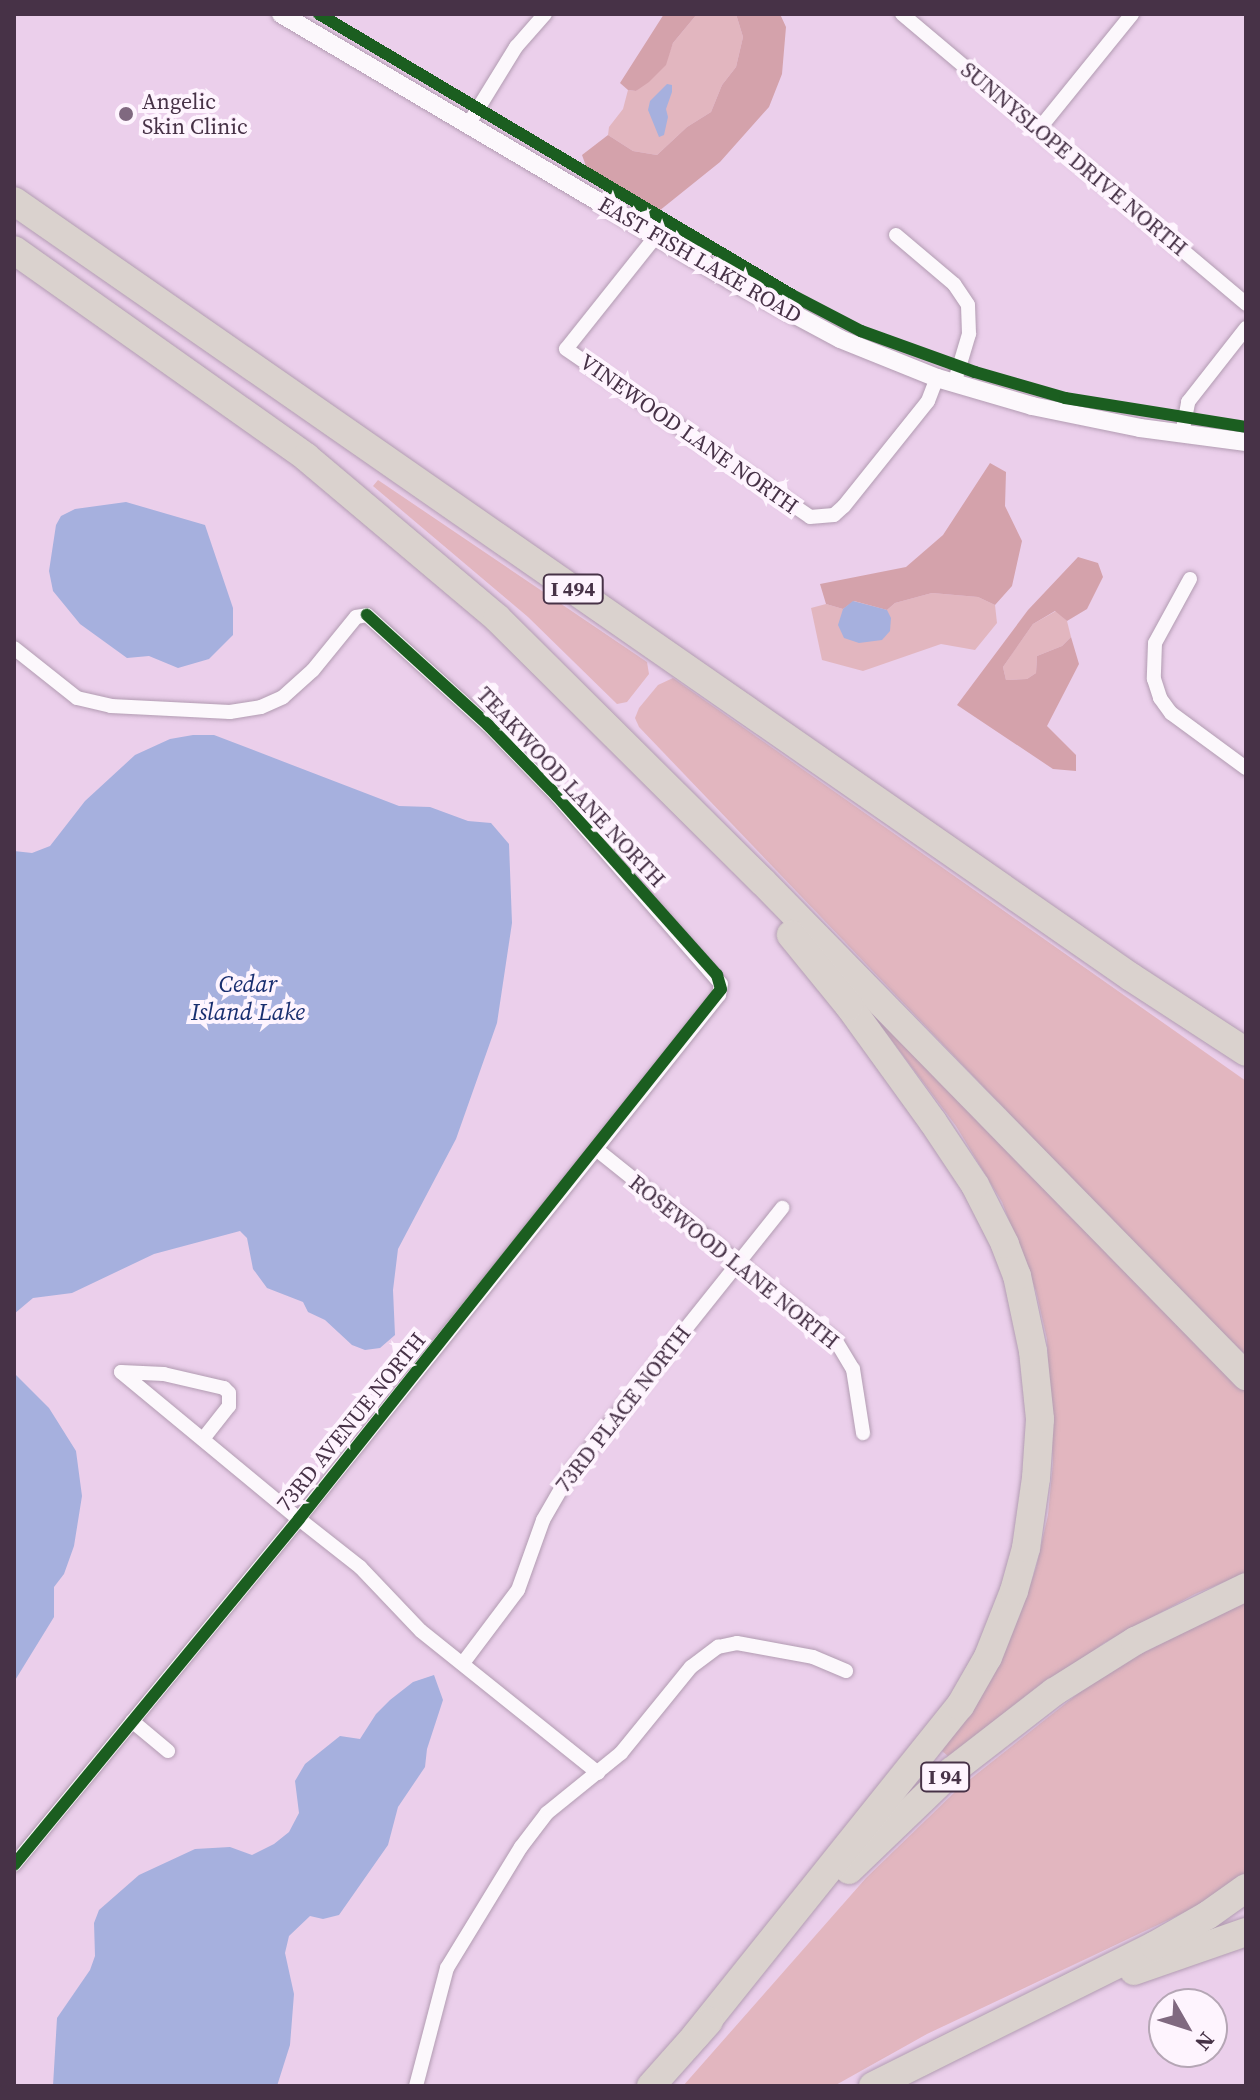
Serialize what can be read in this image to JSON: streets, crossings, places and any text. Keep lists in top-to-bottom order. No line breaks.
{"streets":{"highway":["I 494","I 94"],"street":["SUNNYSLOPE DRIVE NORTH","EAST FISH LAKE ROAD","VINEWOOD LANE NORTH","TEAKWOOD LANE NORTH","ROSEWOOD LANE NORTH","73RD PLACE NORTH","73RD AVENUE NORTH"]},"crossings":[["EAST FISH LAKE ROAD","VINEWOOD LANE NORTH"],["TEAKWOOD LANE NORTH","73RD AVENUE NORTH"],["ROSEWOOD LANE NORTH","73RD PLACE NORTH"],["ROSEWOOD LANE NORTH","73RD AVENUE NORTH"]],"water":["Cedar Island Lake"],"places":["Angelic Skin Clinic"],"north":"bottom right"}
